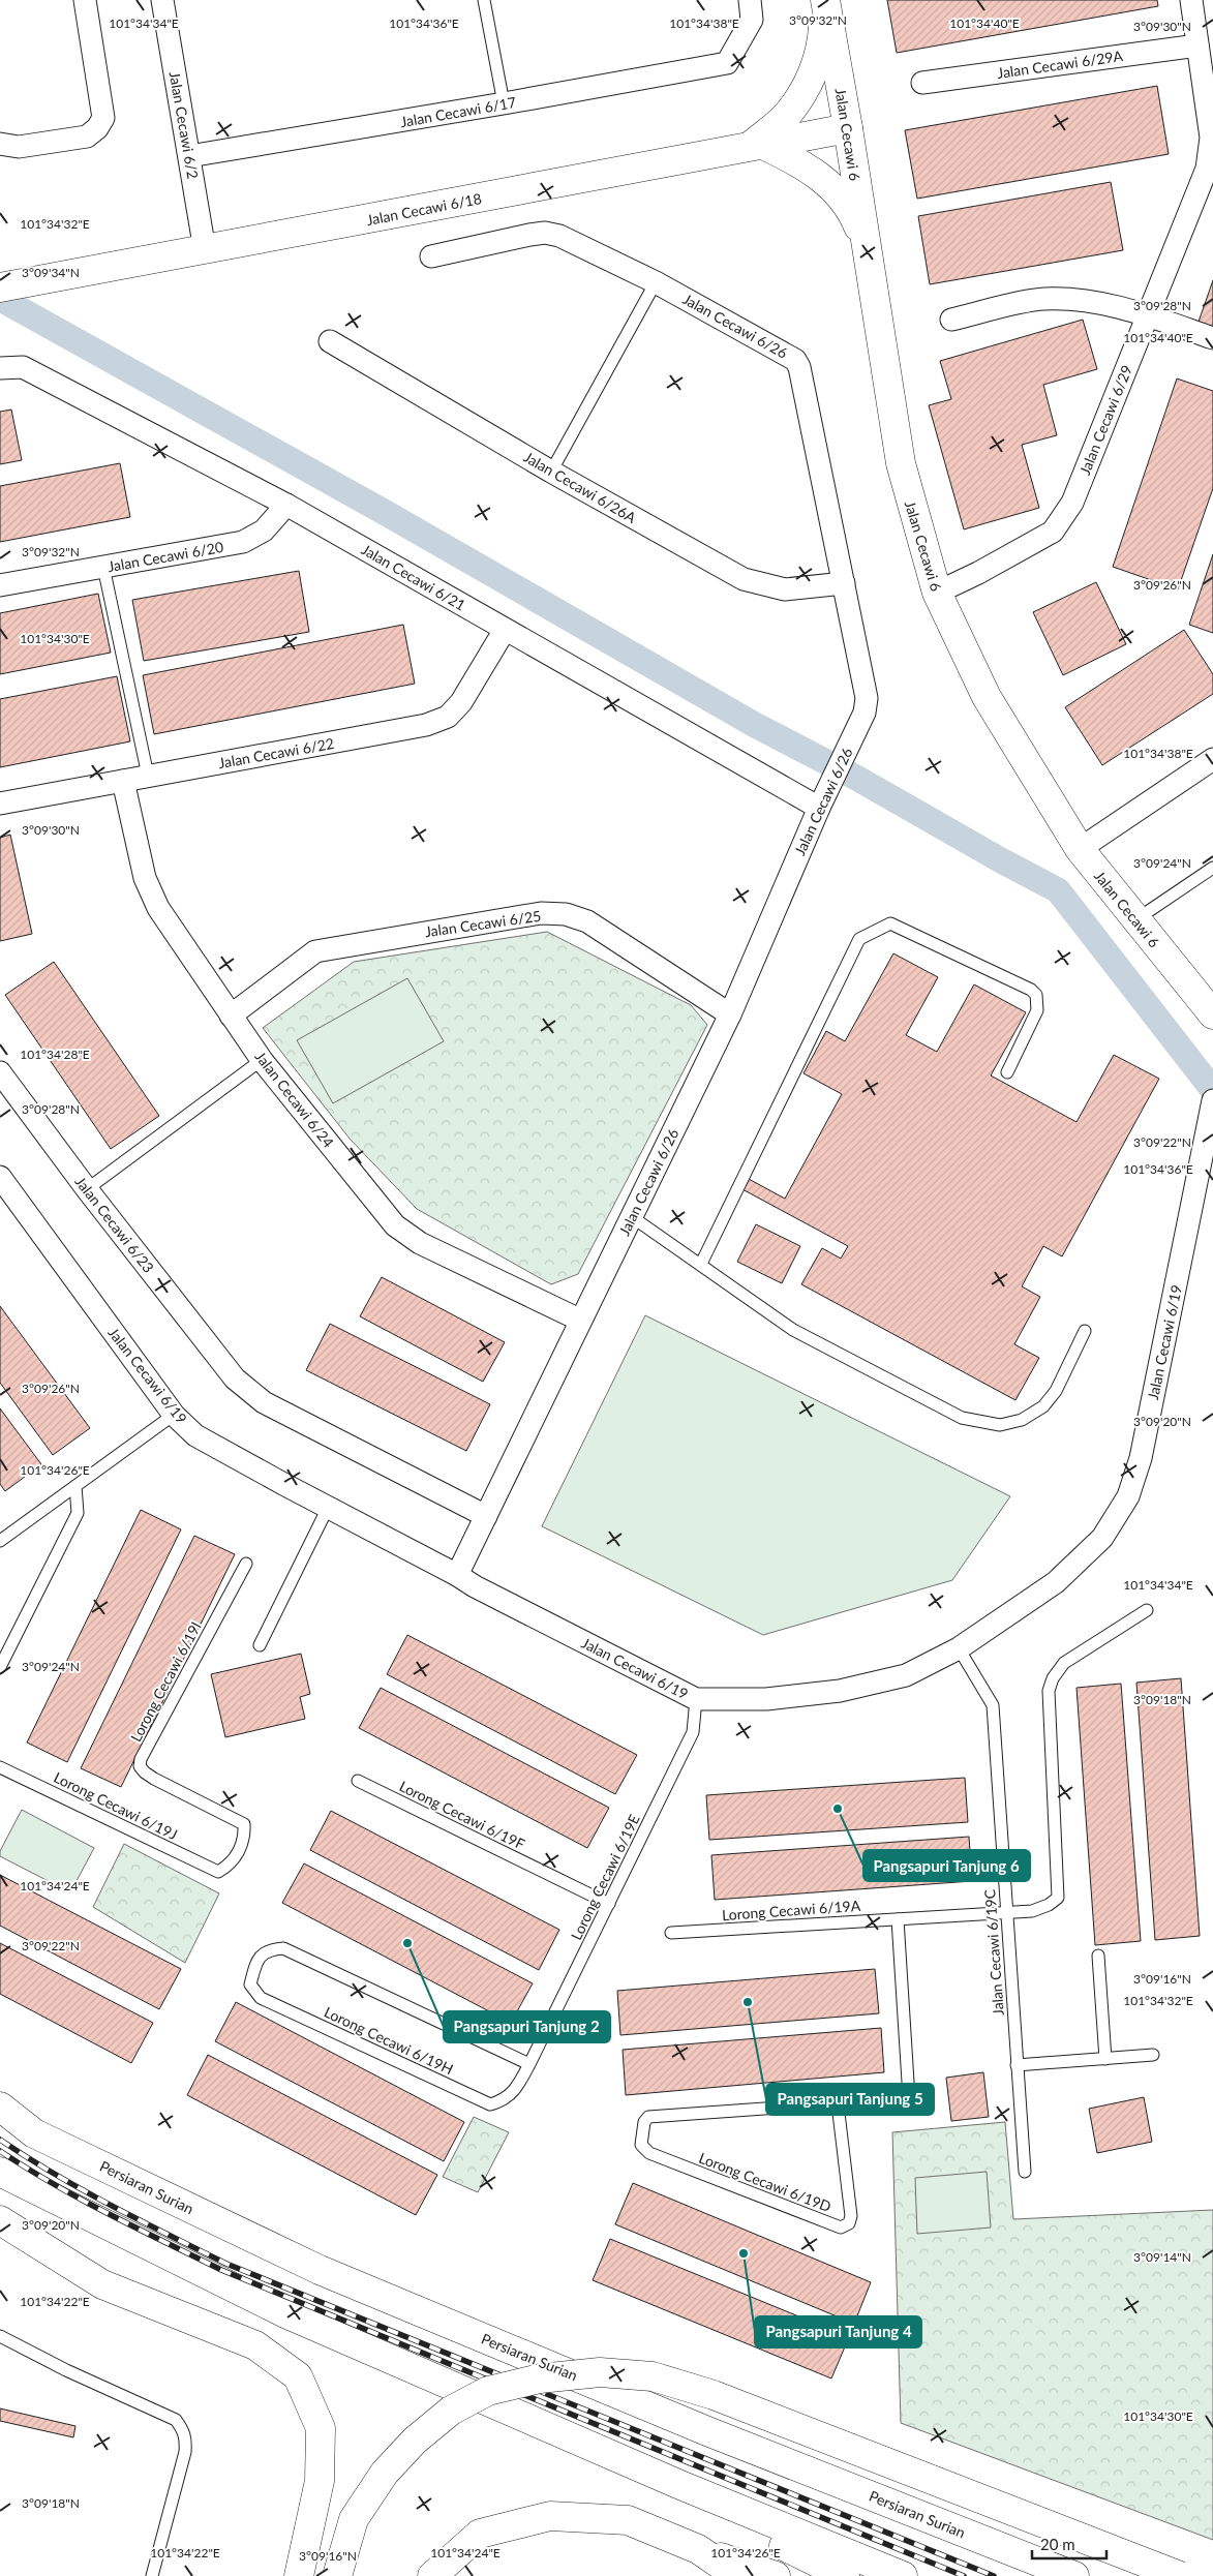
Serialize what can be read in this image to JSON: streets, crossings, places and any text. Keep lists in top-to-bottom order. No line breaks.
{"streets":{"main road":["Jalan Cecawi 6","Jalan Cecawi 6/18","Persiaran Surian"],"street":["Jalan Cecawi 6/29A","Jalan Cecawi 6/17","Jalan Cecawi 6/2","Jalan Cecawi 6/26","Jalan Cecawi 6/29","Jalan Cecawi 6/26A","Jalan Cecawi 6/20","Jalan Cecawi 6/21","Jalan Cecawi 6/22","Jalan Cecawi 6/25","Jalan Cecawi 6/24","Jalan Cecawi 6/23","Jalan Cecawi 6/19"],"lane":["Lorong Cecawi 6/19I","Lorong Cecawi 6/19J","Lorong Cecawi 6/19F","Lorong Cecawi 6/19E","Lorong Cecawi 6/19A","Jalan Cecawi 6/19C","Lorong Cecawi 6/19H","Lorong Cecawi 6/19D"]},"crossings":[["Jalan Cecawi 6/29A","Jalan Cecawi 6/29"],["Jalan Cecawi 6/17","Jalan Cecawi 6/2"],["Jalan Cecawi 6/2","Jalan Cecawi 6/18"],["Jalan Cecawi 6","Jalan Cecawi 6/18"],["Jalan Cecawi 6","Jalan Cecawi 6/29"],["Jalan Cecawi 6/26","Jalan Cecawi 6/26A"],["Jalan Cecawi 6/26","Jalan Cecawi 6/21"],["Jalan Cecawi 6/26","Jalan Cecawi 6/25"],["Jalan Cecawi 6/26","Jalan Cecawi 6/24"],["Jalan Cecawi 6/26","Jalan Cecawi 6/23"],["Jalan Cecawi 6/26","Jalan Cecawi 6/19"],["Jalan Cecawi 6/20","Jalan Cecawi 6/21"],["Jalan Cecawi 6/21","Jalan Cecawi 6/22"],["Jalan Cecawi 6/22","Jalan Cecawi 6/24"],["Jalan Cecawi 6/25","Jalan Cecawi 6/24"],["Jalan Cecawi 6/19","Lorong Cecawi 6/19E"],["Jalan Cecawi 6/19","Jalan Cecawi 6/19C"],["Lorong Cecawi 6/19I","Lorong Cecawi 6/19J"],["Lorong Cecawi 6/19F","Lorong Cecawi 6/19E"],["Lorong Cecawi 6/19E","Lorong Cecawi 6/19H"],["Lorong Cecawi 6/19A","Jalan Cecawi 6/19C"]],"places":["Pangsapuri Tanjung 6","Pangsapuri Tanjung 2","Pangsapuri Tanjung 5","Pangsapuri Tanjung 4"],"scale_bar":"20 m","coordinates":["3°09'32\"N","101°34'34\"E","101°34'36\"E","101°34'38\"E","101°34'40\"E","3°09'30\"N","101°34'32\"E","3°09'34\"N","3°09'28\"N","3°09'26\"N","101°34'30\"E","3°09'24\"N","101°34'28\"E","3°09'22\"N","3°09'20\"N","101°34'26\"E","3°09'18\"N","101°34'24\"E","3°09'16\"N","3°09'14\"N","101°34'22\"E"]}
